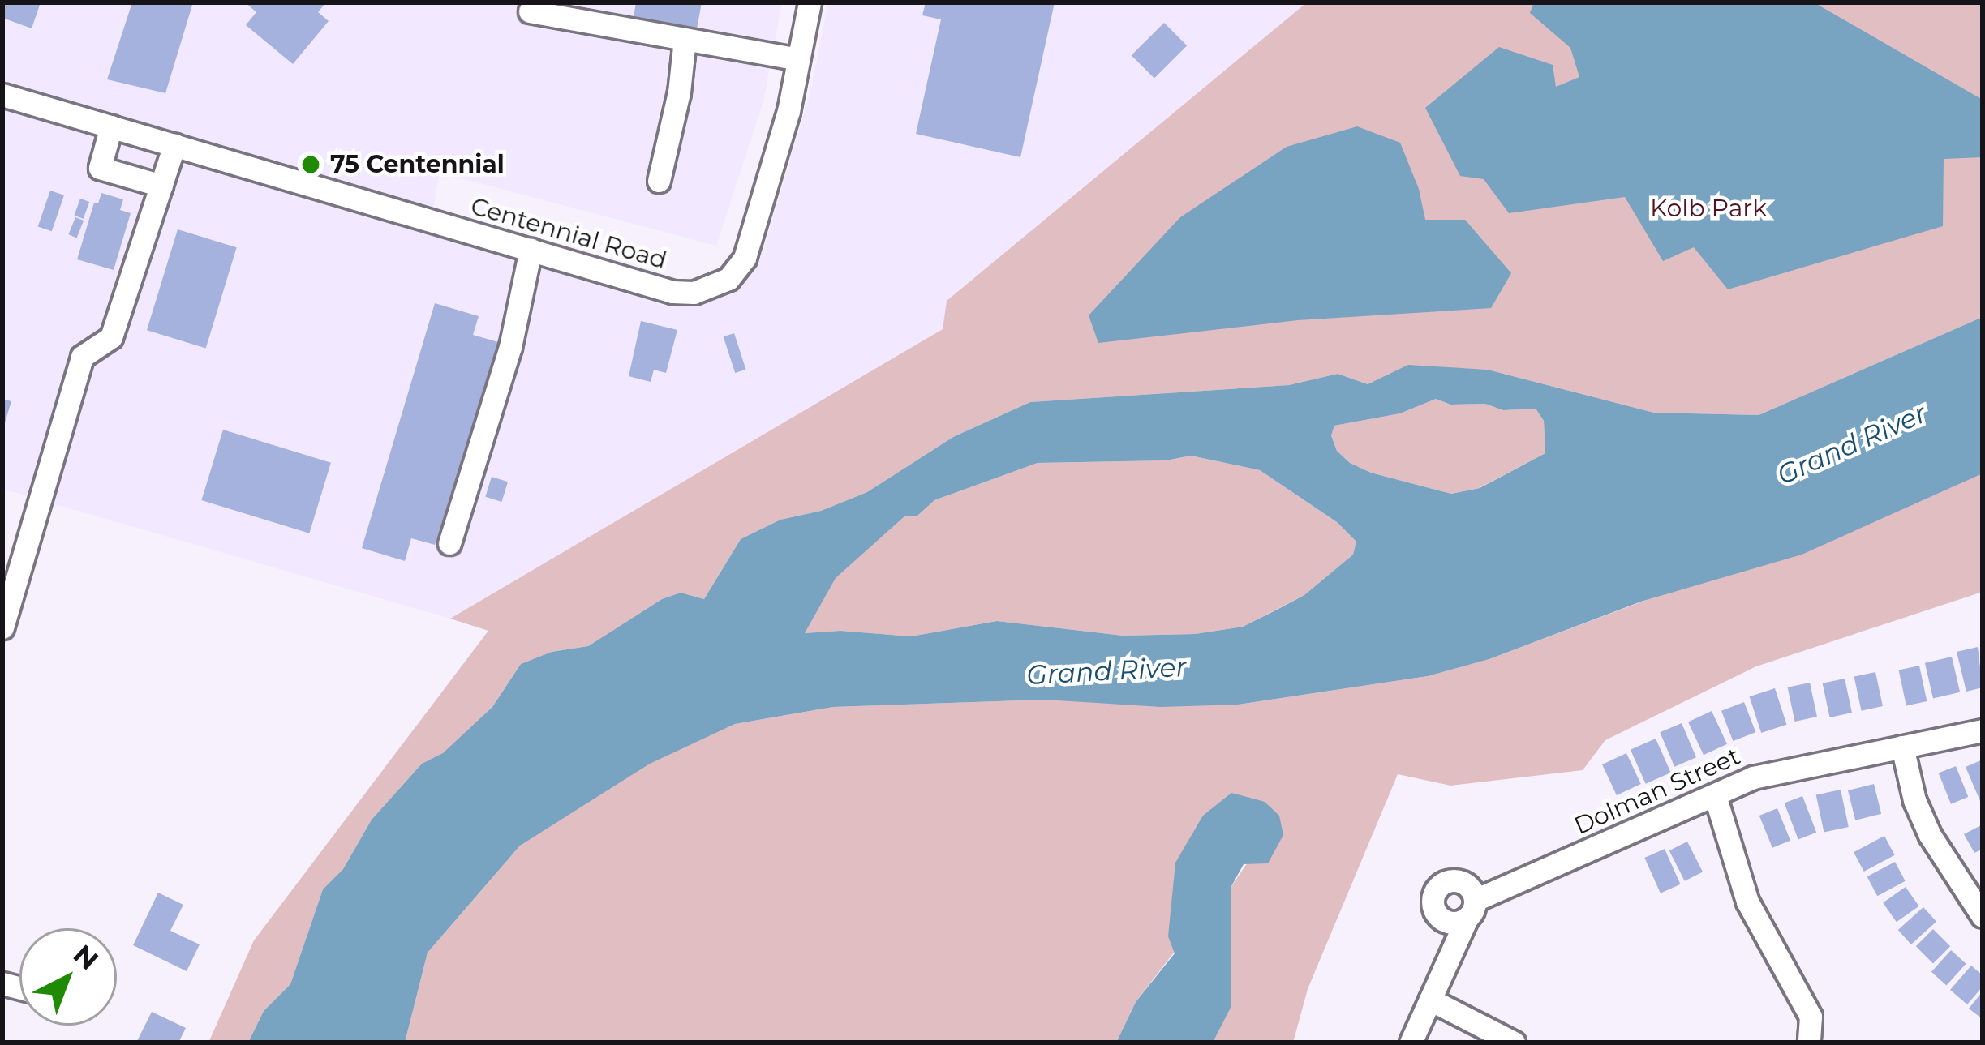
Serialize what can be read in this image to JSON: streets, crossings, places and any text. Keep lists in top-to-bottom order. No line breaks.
{"streets":{"street":["Centennial Road","Dolman Street"]},"water":["Grand River"],"parks":["Kolb Park"],"places":["75 Centennial"],"north":"top right"}
